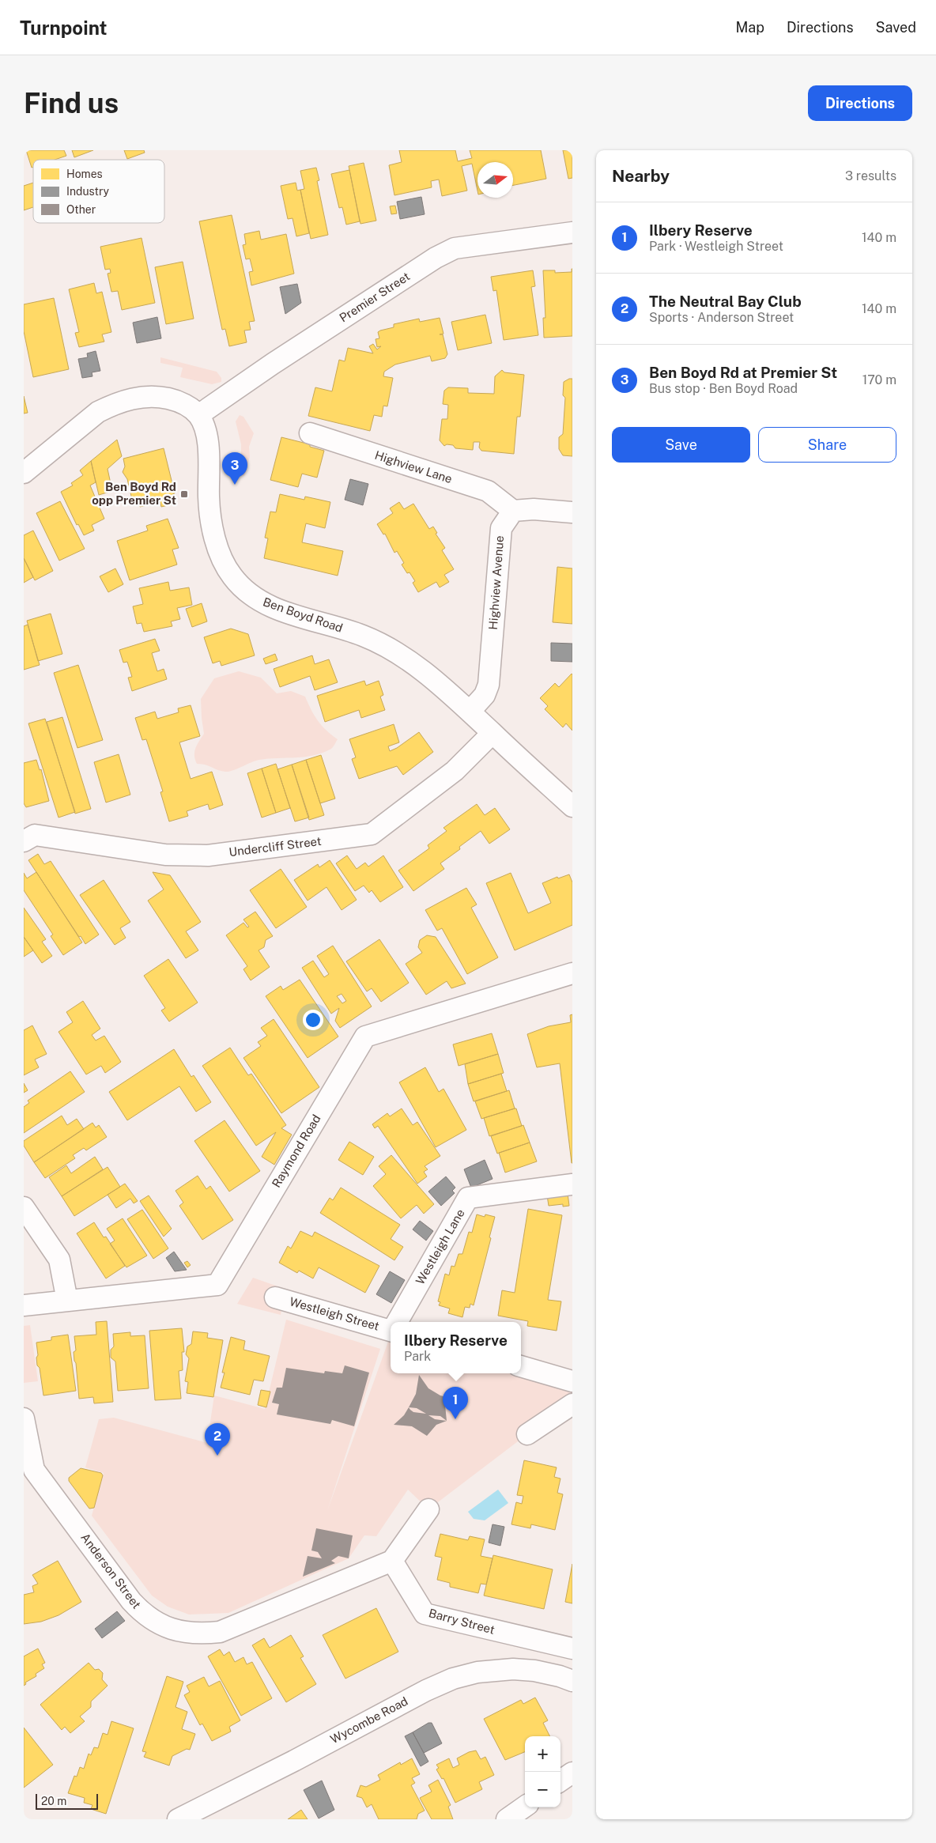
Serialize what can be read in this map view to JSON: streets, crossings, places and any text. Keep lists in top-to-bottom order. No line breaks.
{"streets":{"street":["Premier Street","Highview Lane","Highview Avenue","Ben Boyd Road","Undercliff Street","Raymond Road","Westleigh Lane","Westleigh Street","Anderson Street","Barry Street","Wycombe Road"]},"crossings":[["Premier Street","Ben Boyd Road"],["Highview Lane","Highview Avenue"],["Highview Avenue","Ben Boyd Road"],["Ben Boyd Road","Undercliff Street"],["Anderson Street","Barry Street"]],"places":{"transit":["Ben Boyd Rd opp Premier St"]},"legend":["Homes","Industry","Other"],"scale_bar":"20 m","north":"right","page":{"header":"Turnpoint","nav":["Map","Directions","Saved"],"buttons":["Directions",["Save","Share"]],"title":"Find us","heading":["Nearby","3 results"],"list":[{"mark":"1","name":"Ilbery Reserve","note":"Park · Westleigh Street","value":"140 m"},{"mark":"2","name":"The Neutral Bay Club","note":"Sports · Anderson Street","value":"140 m"},{"mark":"3","name":"Ben Boyd Rd at Premier St","note":"Bus stop · Ben Boyd Road","value":"170 m"}],"pins":["3","1","2"],"popup":["Ilbery Reserve","Park"],"map_buttons":["+","−"],"scale":"20 m"}}
